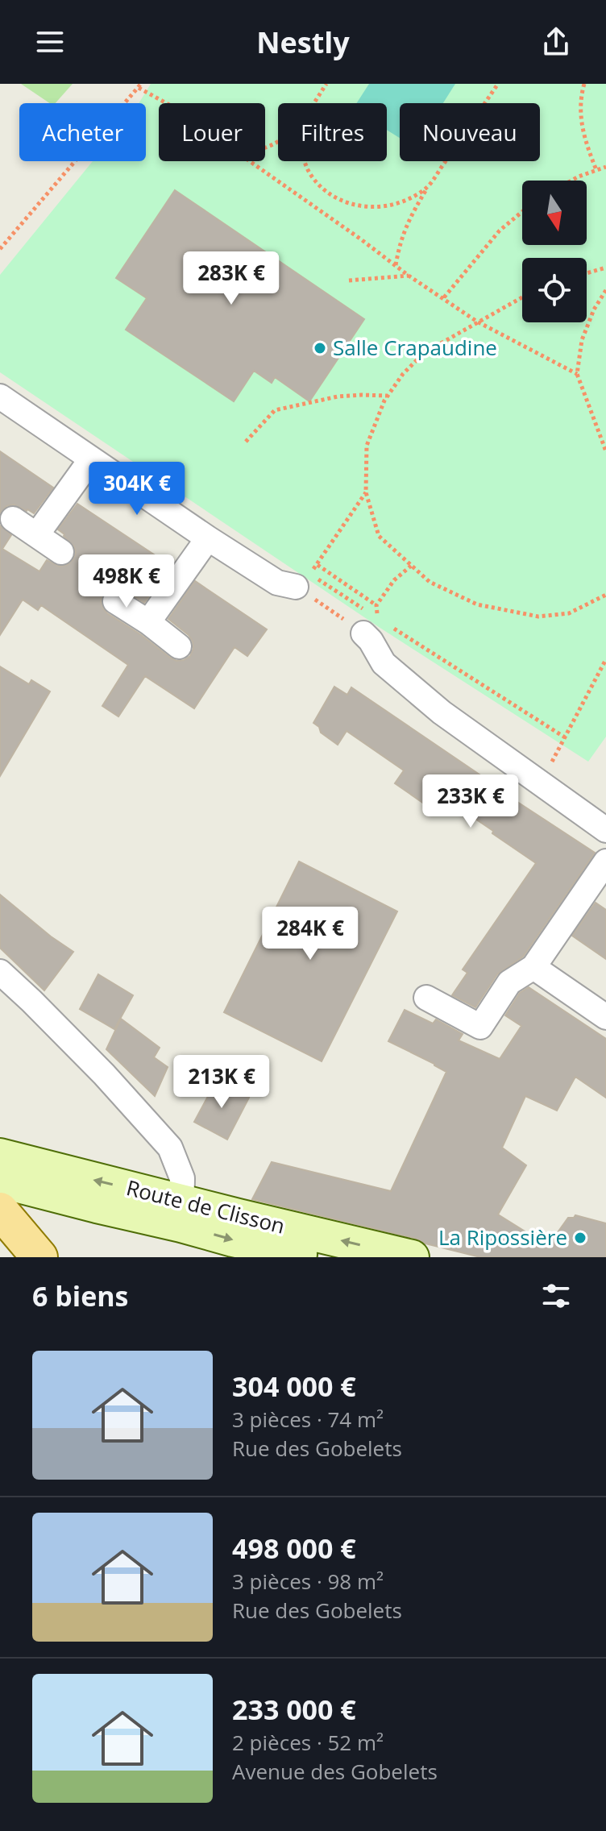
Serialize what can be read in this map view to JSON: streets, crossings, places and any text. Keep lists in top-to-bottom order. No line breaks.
{"streets":{"main road":["Route de Clisson"]},"places":["Salle Crapaudine","La Ripossière"],"north":"bottom","page":{"header":"Nestly","chip":["Acheter","Louer","Filtres","Nouveau"],"price":["283K €","304K €","498K €","233K €","284K €","213K €"],"heading":"6 biens","list":[{"name":"304 000 €","note":"3 pièces · 74 m² · Rue des Gobelets"},{"name":"498 000 €","note":"3 pièces · 98 m² · Rue des Gobelets"},{"name":"233 000 €","note":"2 pièces · 52 m² · Avenue des Gobelets"}]}}
